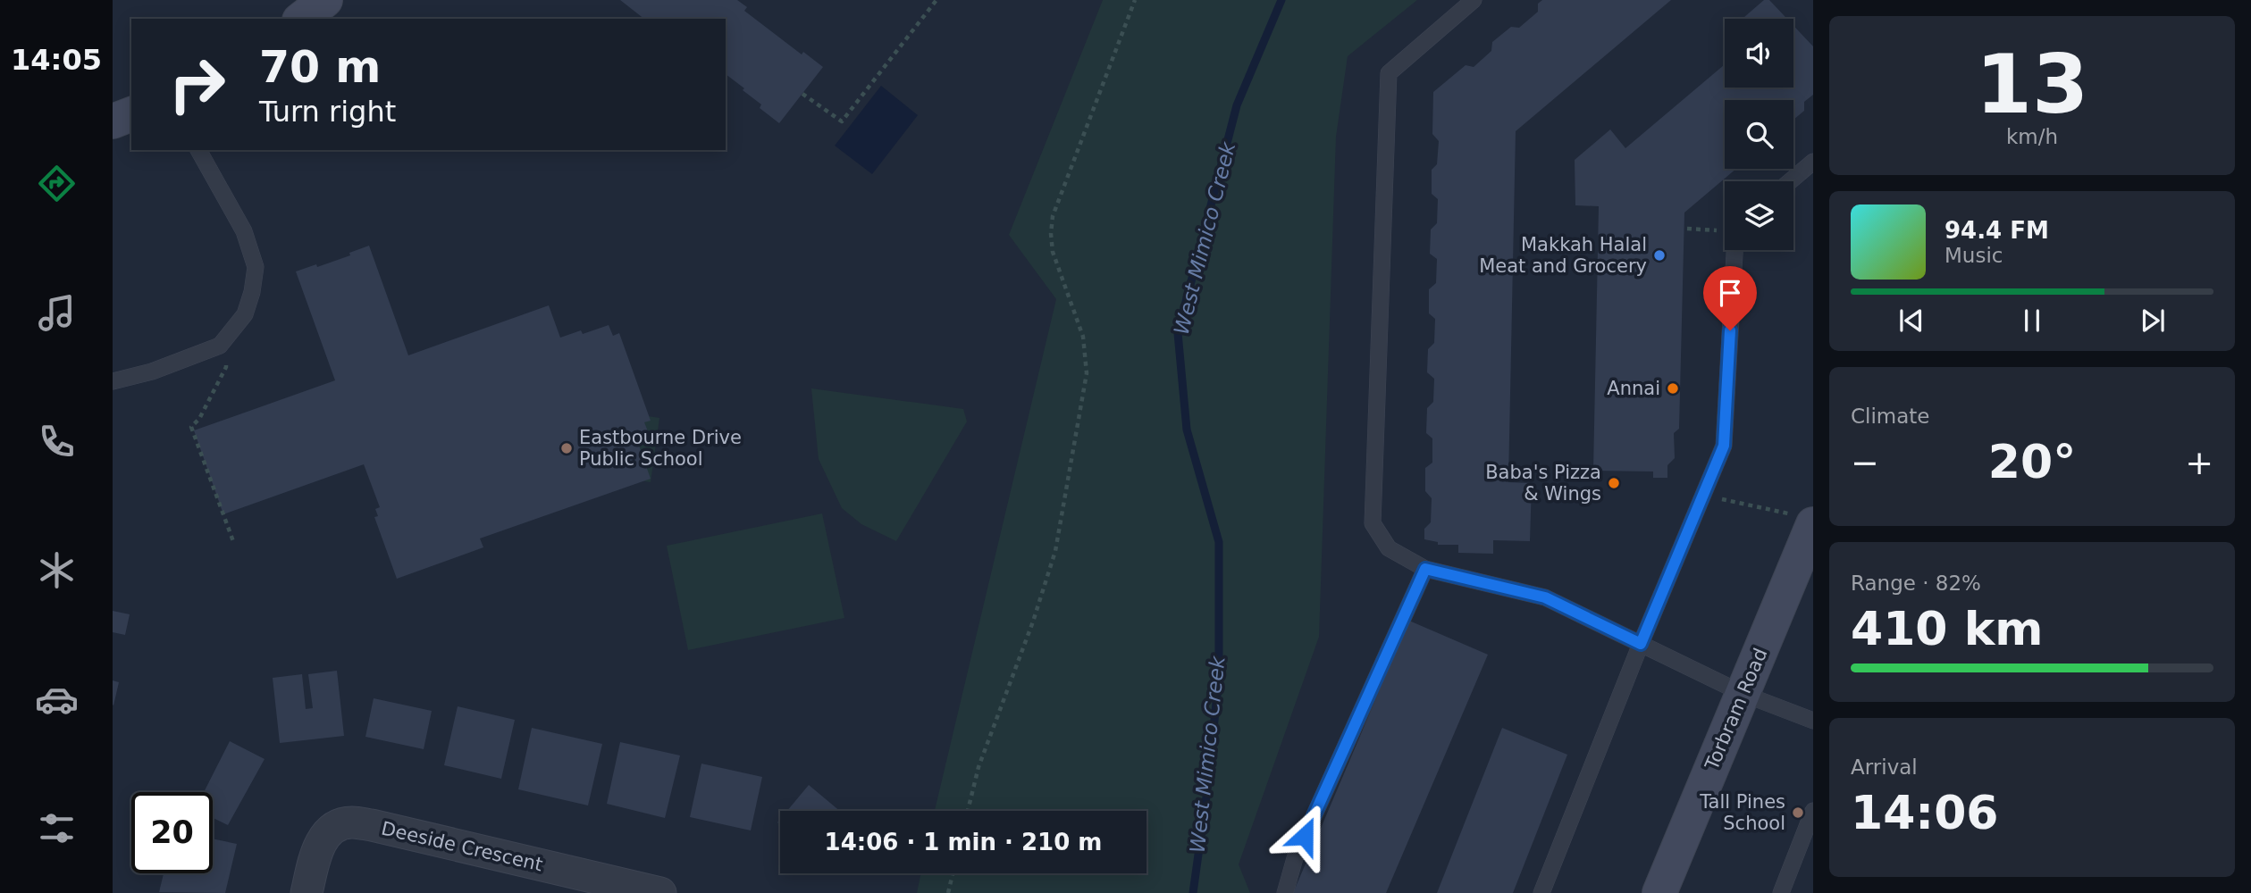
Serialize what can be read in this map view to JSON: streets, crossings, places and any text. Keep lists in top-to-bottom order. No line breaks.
{"streets":{"main road":["Torbram Road"],"street":["Deeside Crescent"]},"water":["West Mimico Creek"],"places":["Makkah Halal Meat and Grocery","Annai","Eastbourne Drive Public School","Baba's Pizza & Wings","Tall Pines School"],"page":{"tabs":"14:05","tile":[["13","km/h"],"Climate",["Range · 82%","410 km"],["Arrival","14:06"]],"turn":["70 m","Turn right"],"song":["94.4 FM","Music"],"heat":["−","20°","+"],"limit":"20","trip":"14:06 · 1 min · 210 m"}}
